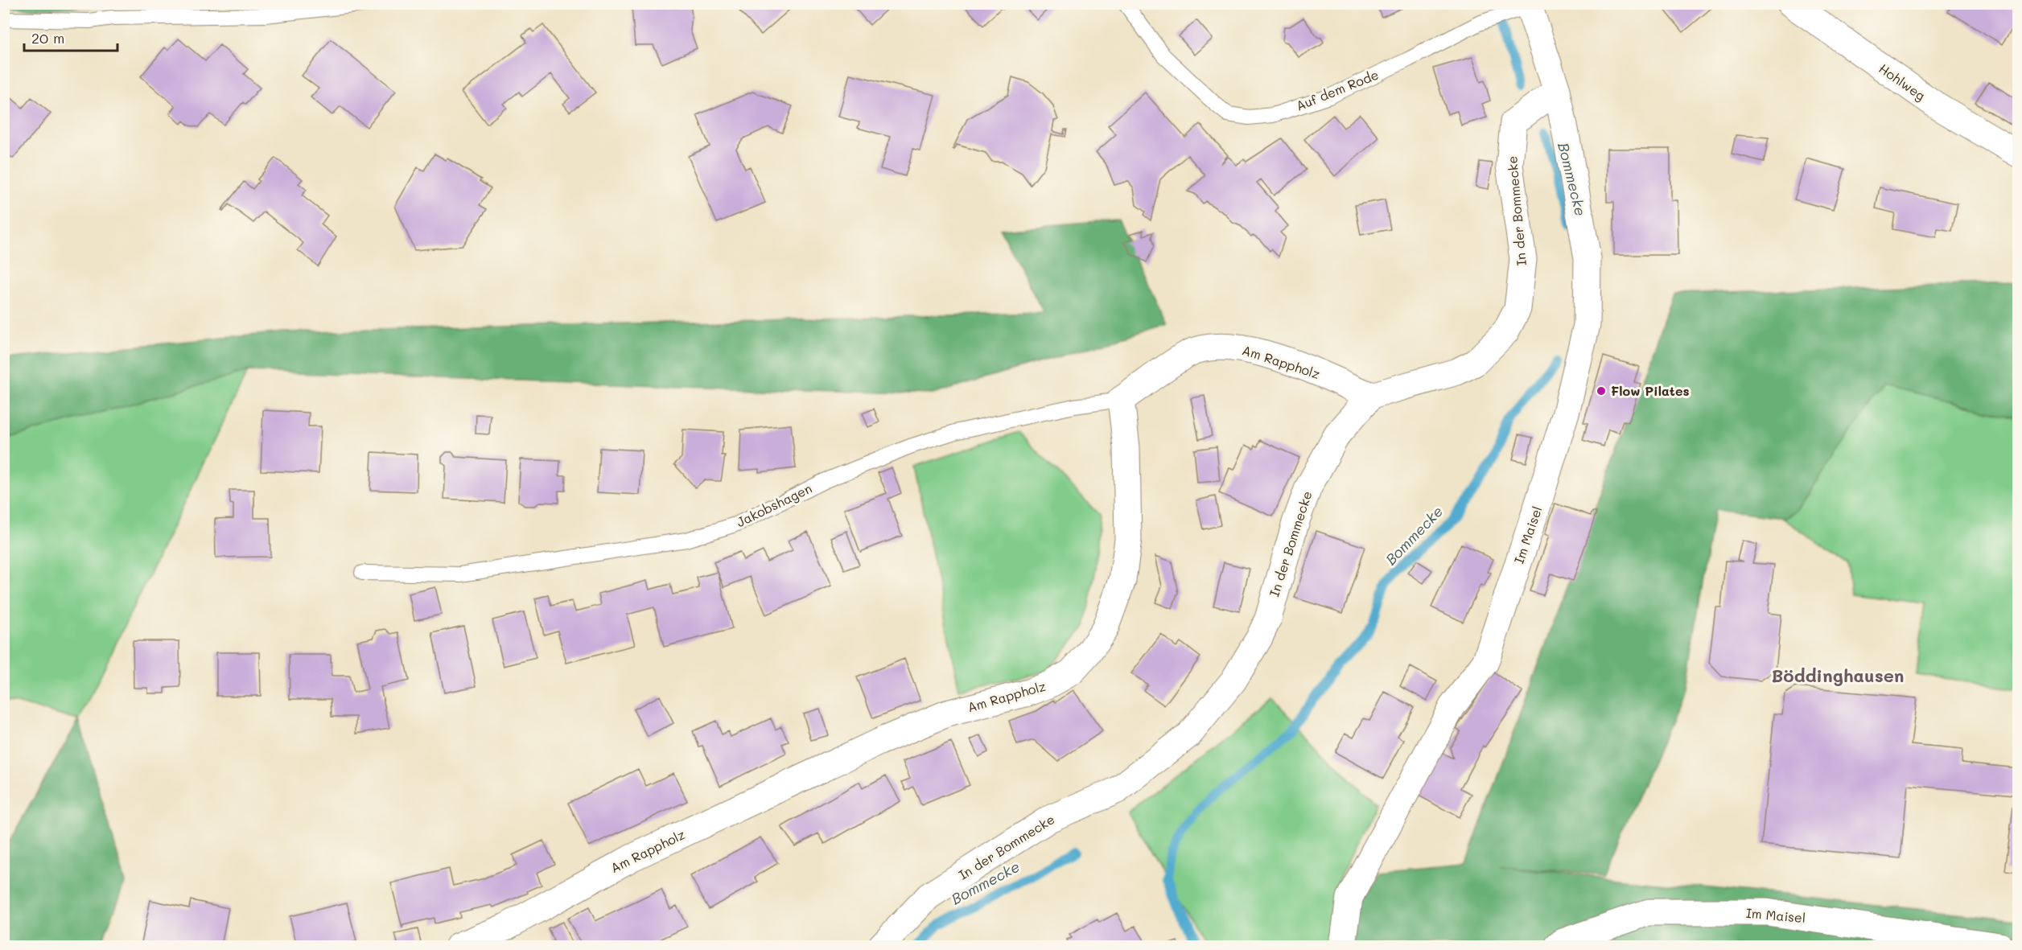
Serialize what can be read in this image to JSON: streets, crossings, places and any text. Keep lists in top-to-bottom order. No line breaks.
{"streets":{"street":["Hohlweg","In der Bommecke","Am Rappholz","Im Maisel"],"lane":["Auf dem Rode","Jakobshagen"]},"crossings":[["In der Bommecke","Am Rappholz"],["In der Bommecke","Im Maisel"],["Am Rappholz","Jakobshagen"]],"districts":["Böddinghausen"],"water":["Bommecke"],"places":["Flow Pilates"],"scale_bar":"20 m"}
